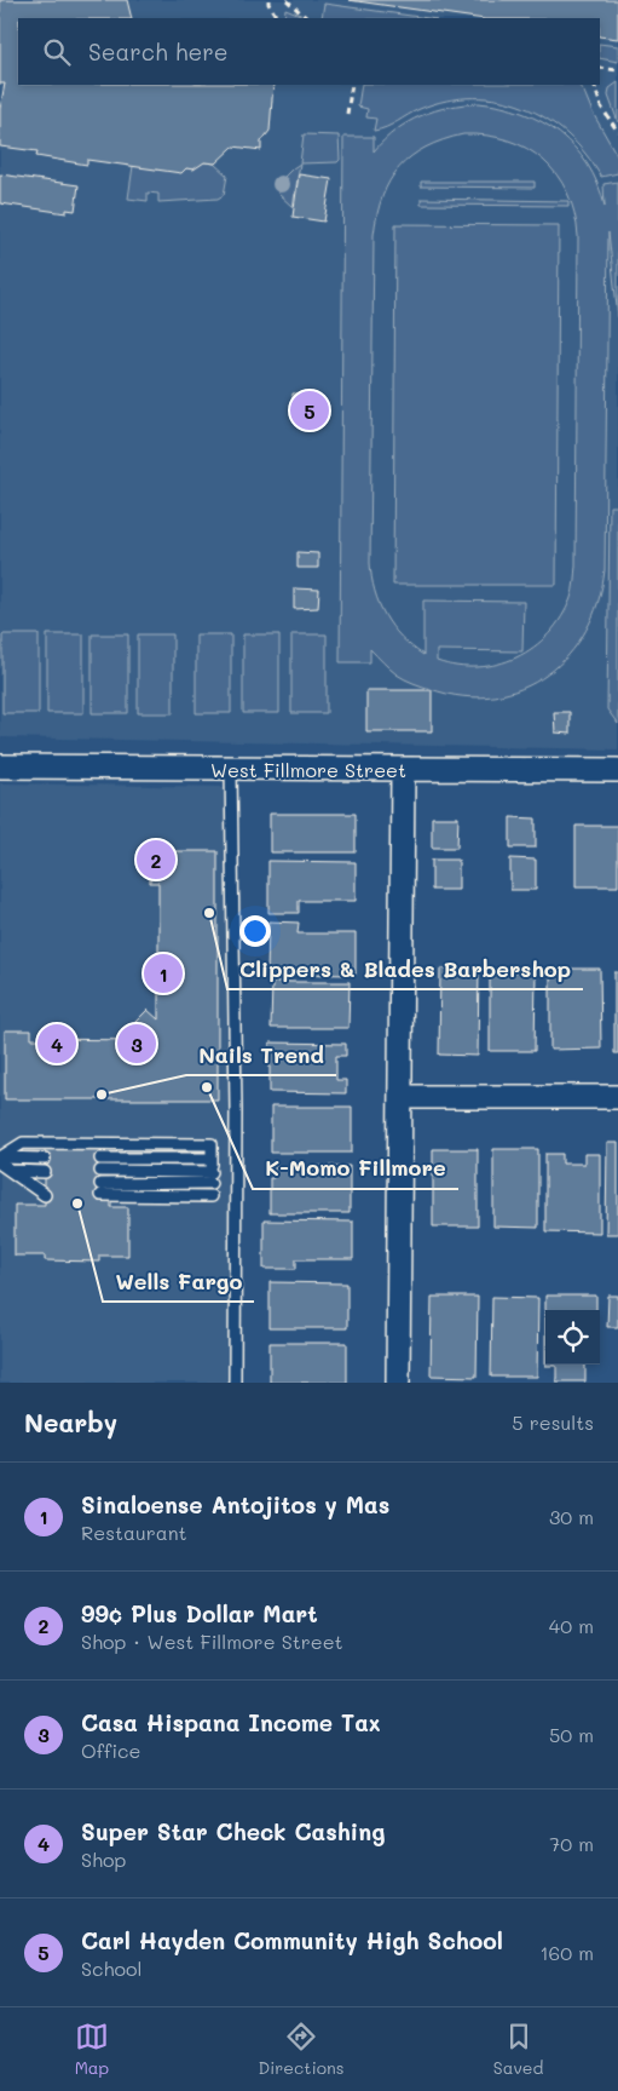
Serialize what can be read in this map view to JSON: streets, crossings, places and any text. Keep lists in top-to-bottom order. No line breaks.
{"streets":{"street":["West Fillmore Street"]},"places":["Clippers & Blades Barbershop","K-Momo Fillmore","Nails Trend","Wells Fargo"],"page":{"search":"Search here","pins":["5","2","1","3","4"],"heading":["Nearby","5 results"],"list":[{"mark":"1","name":"Sinaloense Antojitos y Mas","note":"Restaurant","value":"30 m"},{"mark":"2","name":"99¢ Plus Dollar Mart","note":"Shop · West Fillmore Street","value":"40 m"},{"mark":"3","name":"Casa Hispana Income Tax","note":"Office","value":"50 m"},{"mark":"4","name":"Super Star Check Cashing","note":"Shop","value":"70 m"},{"mark":"5","name":"Carl Hayden Community High School","note":"School","value":"160 m"}],"nav":["Map","Directions","Saved"]}}
